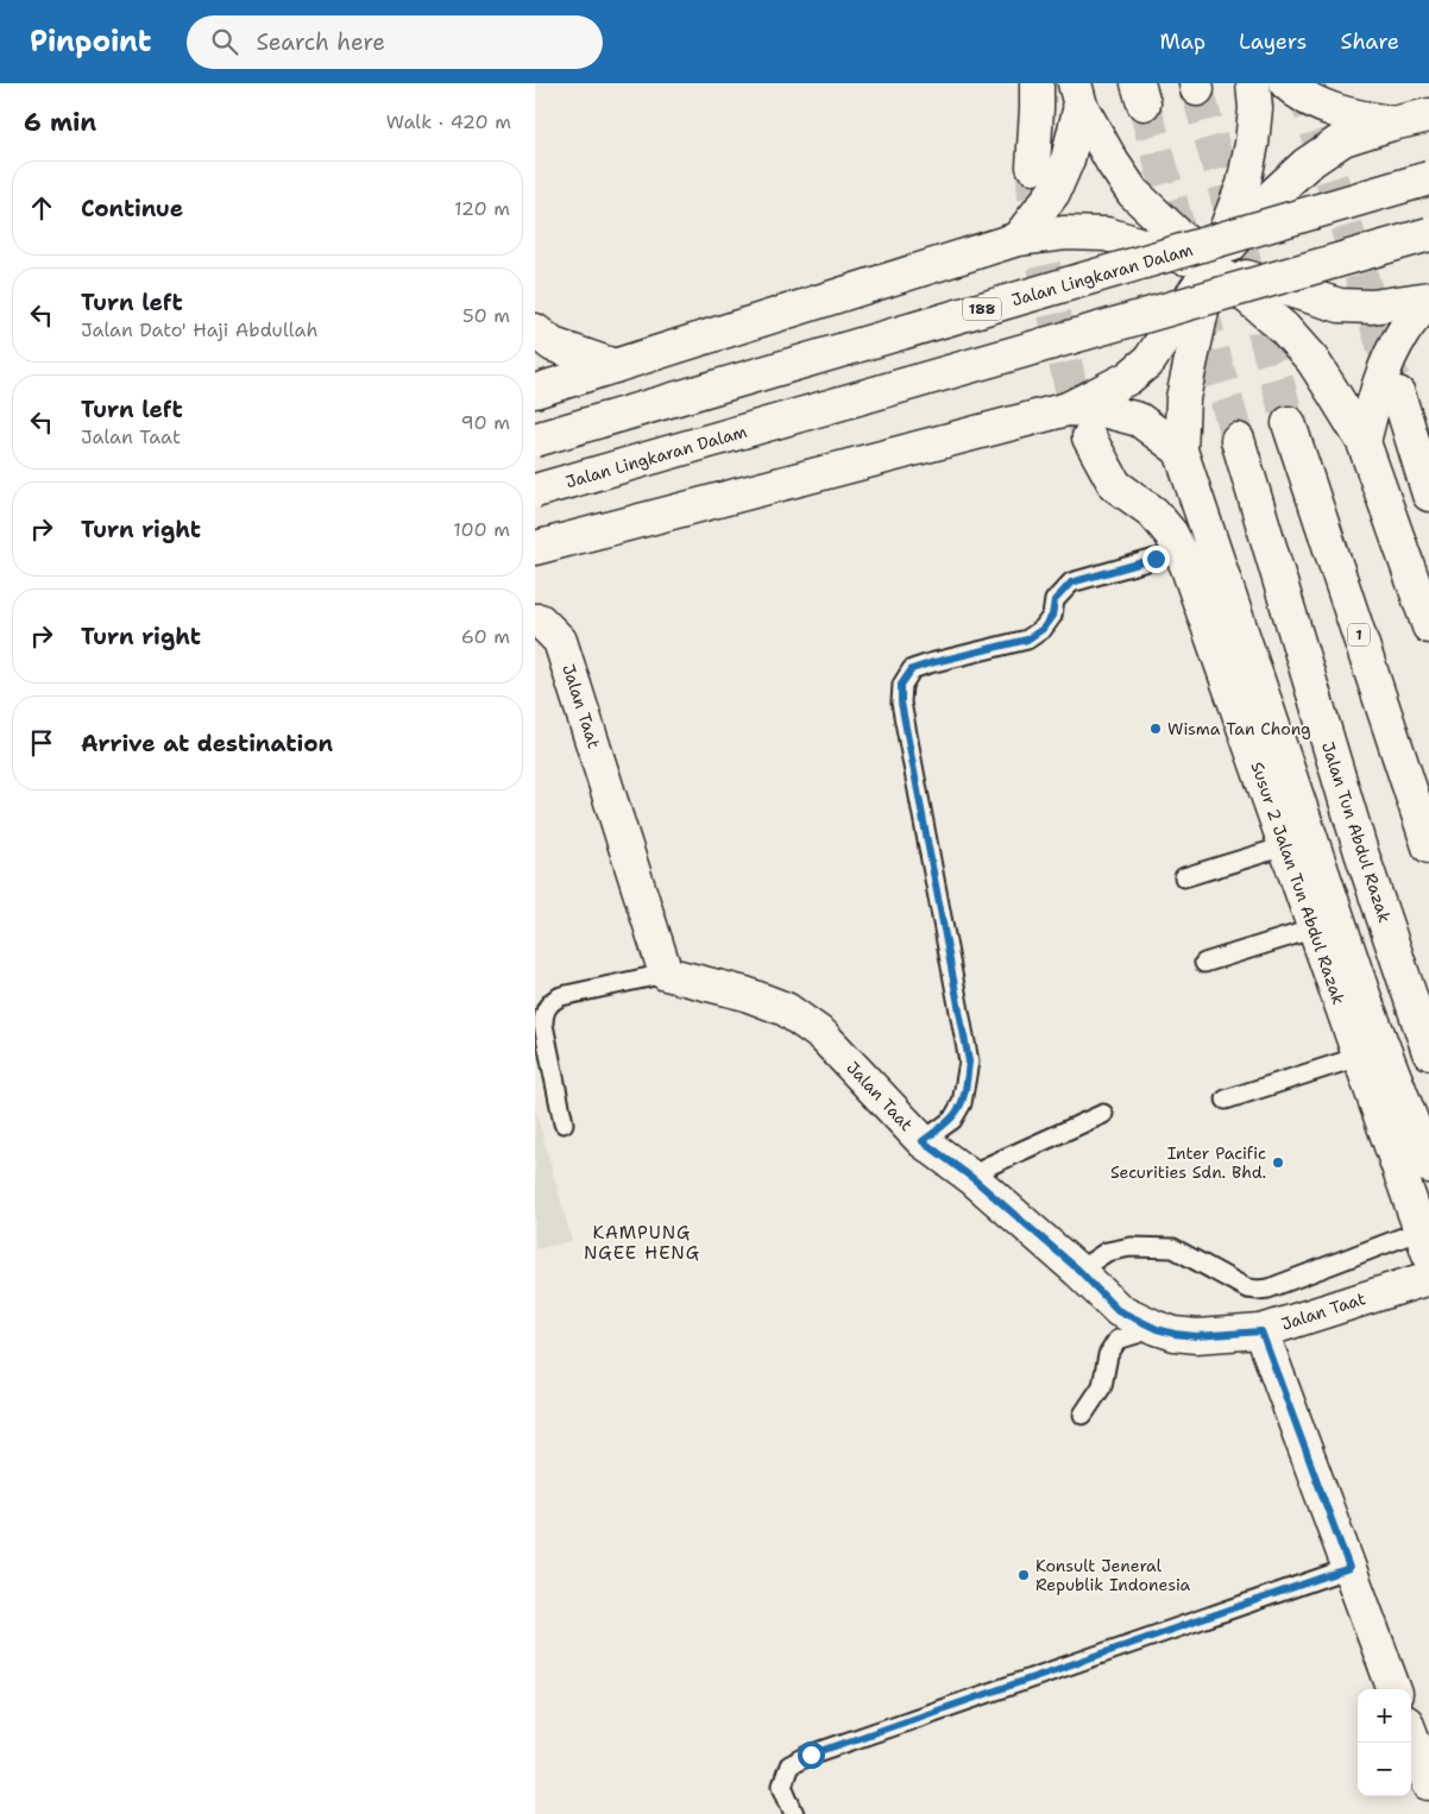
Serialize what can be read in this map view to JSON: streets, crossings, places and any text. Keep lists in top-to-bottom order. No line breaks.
{"streets":{"main road":["Jalan Lingkaran Dalam","188","1","Jalan Taat","Jalan Tun Abdul Razak","Susur 2 Jalan Tun Abdul Razak"]},"districts":["KAMPUNG NGEE HENG"],"places":["Wisma Tan Chong","Inter Pacific Securities Sdn. Bhd.","Konsult Jeneral Republik Indonesia"],"page":{"header":"Pinpoint","search":"Search here","nav":["Map","Layers","Share"],"heading":["6 min","Walk · 420 m"],"list":[["Continue","120 m"],["Turn left","Jalan Dato' Haji Abdullah","50 m"],["Turn left","Jalan Taat","90 m"],["Turn right","100 m"],["Turn right","60 m"],"Arrive at destination"],"map_buttons":["+","−"]}}
